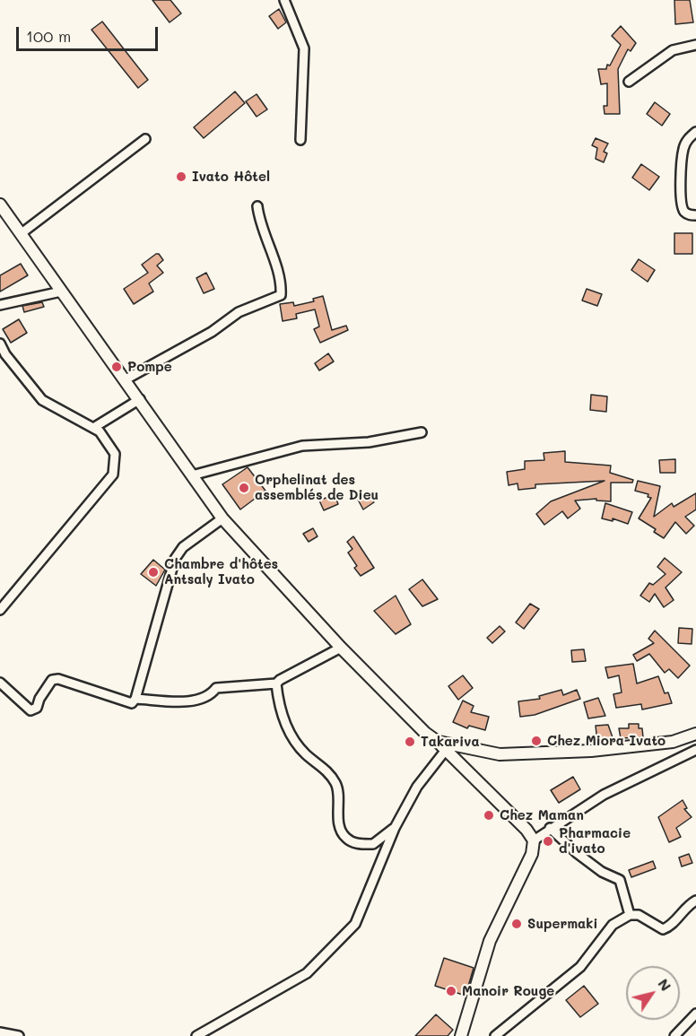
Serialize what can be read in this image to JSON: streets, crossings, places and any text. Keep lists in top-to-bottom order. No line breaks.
{"places":["Ivato Hôtel","Pompe","Orphelinat des assemblés de Dieu","Chambre d'hôtes Antsaly Ivato","Chez Miora Ivato","Takariva","Chez Maman","Pharmacie d'ivato","Supermaki","Manoir Rouge"],"scale_bar":"100 m","north":"top right"}
